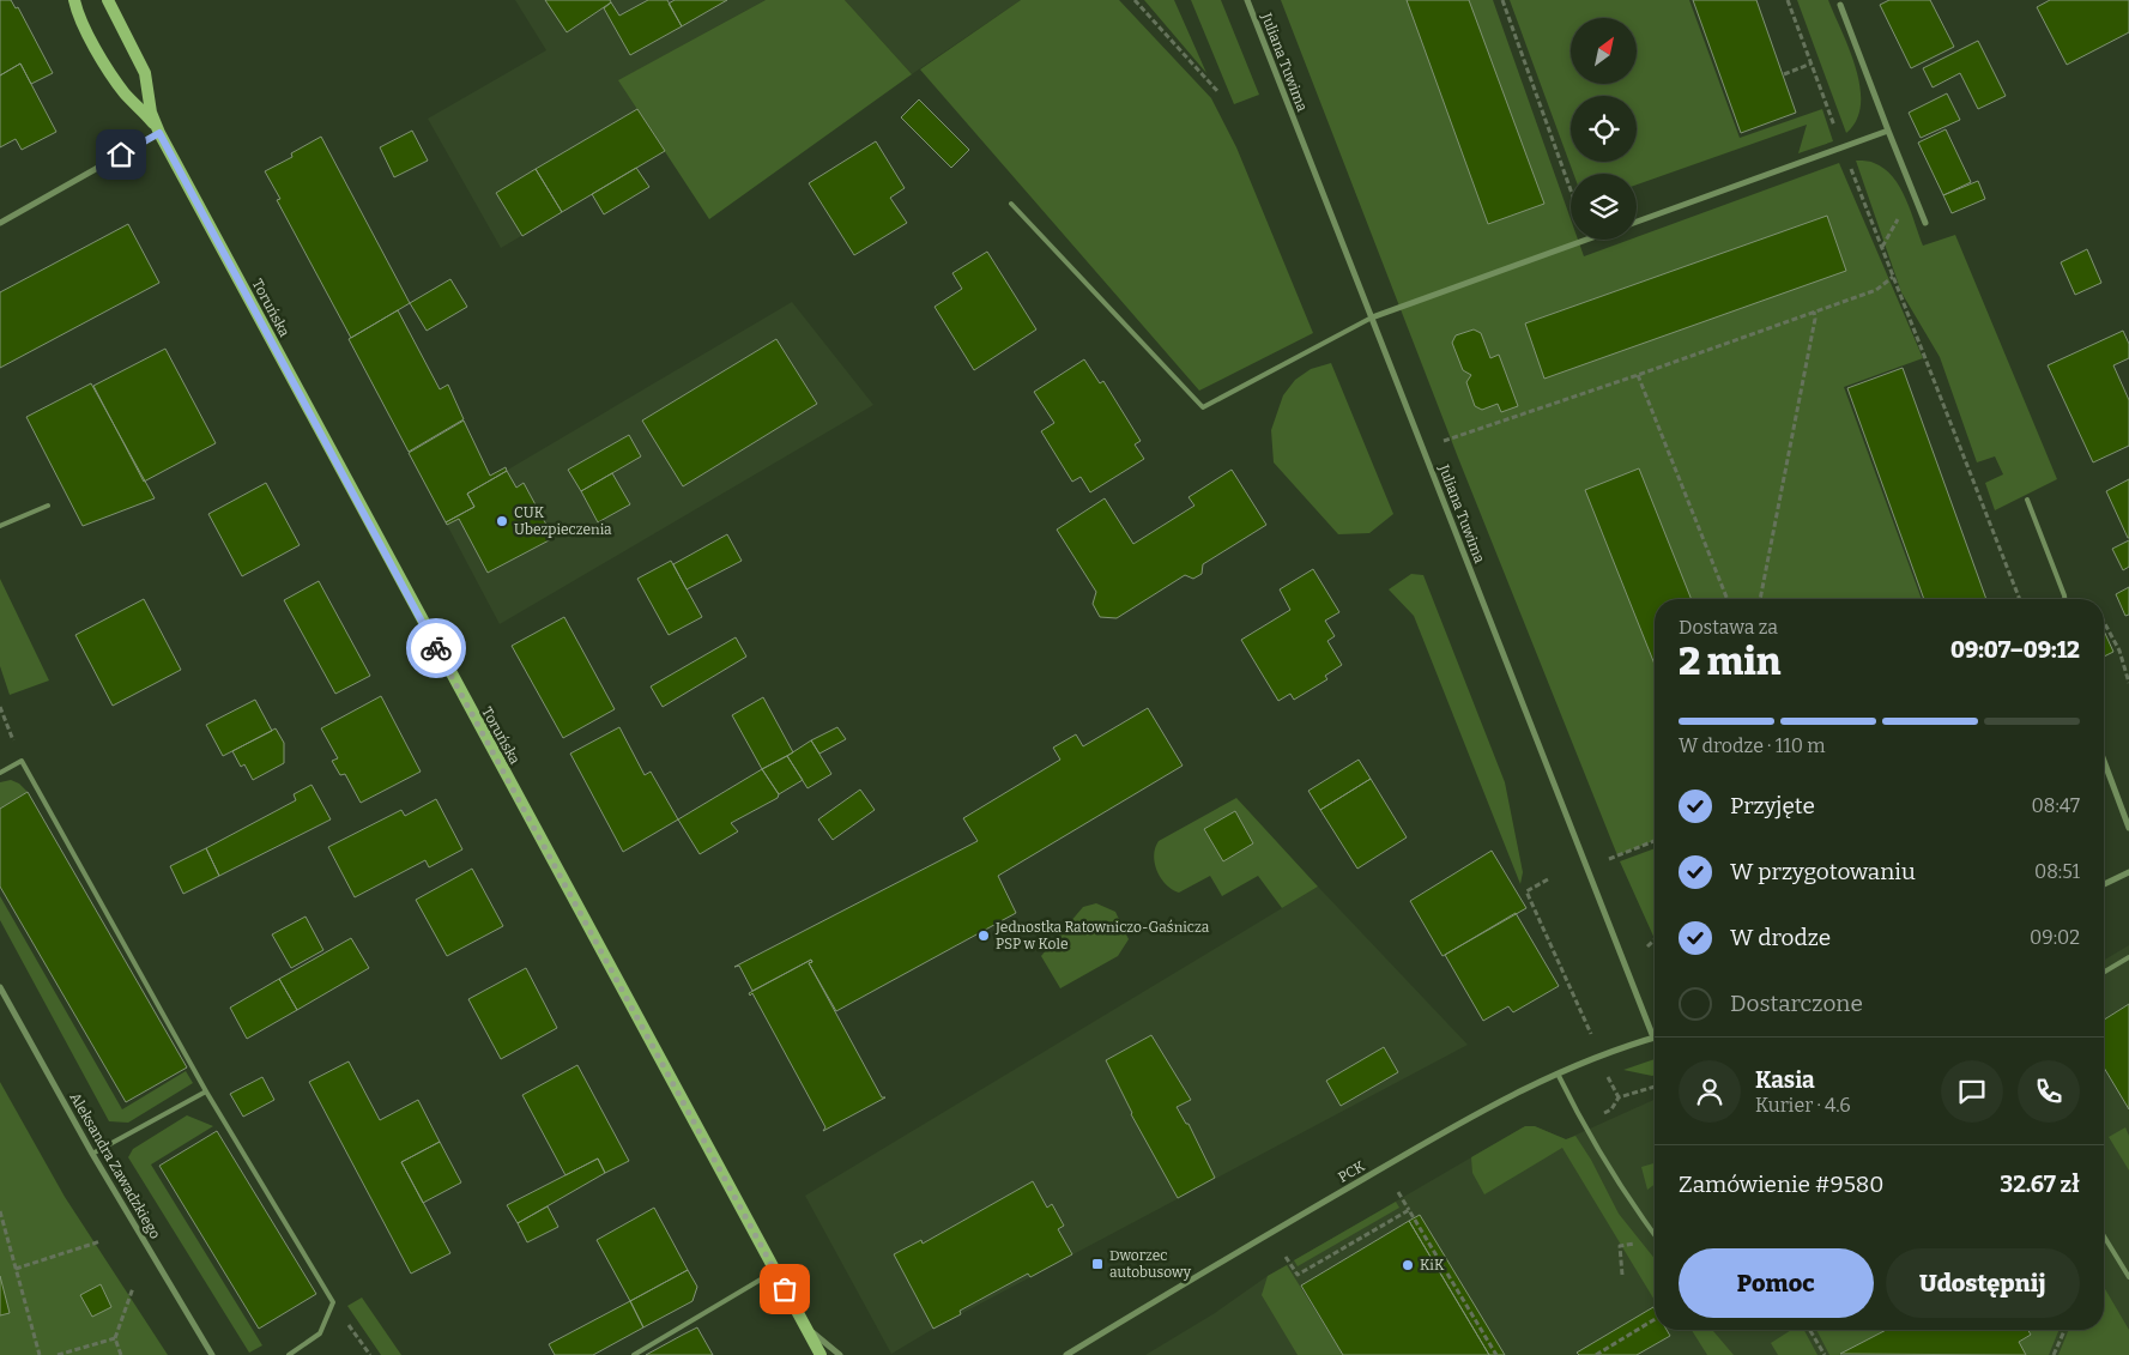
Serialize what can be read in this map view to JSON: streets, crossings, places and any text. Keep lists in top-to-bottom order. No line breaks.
{"streets":{"street":["Juliana Tuwima","Toruńska","Aleksandra Zawadzkiego","PCK"]},"crossings":[["Juliana Tuwima","PCK"]],"places":{"other":["CUK Ubezpieczenia","Jednostka Ratowniczo-Gaśnicza PSP w Kole","KiK"],"transit":["Dworzec autobusowy"]},"north":"top right","page":{"heading":["2 min","Dostawa za","09:07–09:12"],"panel":["Kasia","Kurier · 4.6","Zamówienie #9580","32.67 zł"],"bar":"W drodze · 110 m","list":[["Przyjęte","08:47"],["W przygotowaniu","08:51"],["W drodze","09:02"],"Dostarczone"],"buttons":["Pomoc","Udostępnij"]}}
